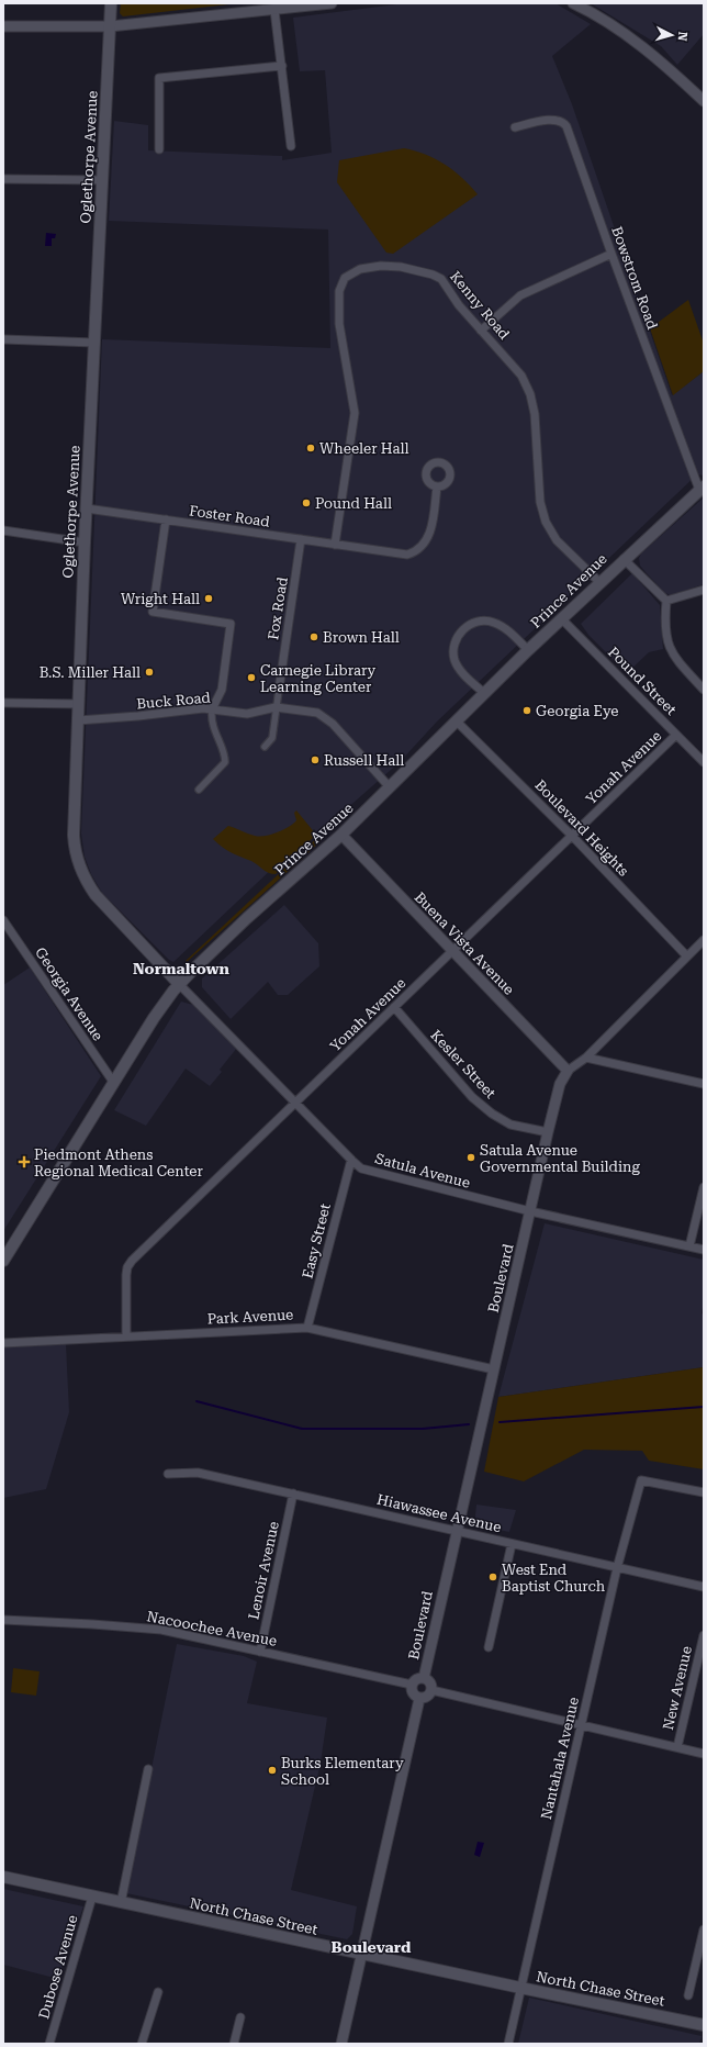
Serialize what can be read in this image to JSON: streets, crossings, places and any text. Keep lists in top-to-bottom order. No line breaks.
{"streets":{"main road":["Oglethorpe Avenue","Prince Avenue","North Chase Street"],"street":["Bowstrom Road","Kenny Road","Foster Road","Fox Road","Pound Street","Buck Road","Yonah Avenue","Boulevard Heights","Buena Vista Avenue","Georgia Avenue","Kesler Street","Satula Avenue","Easy Street","Boulevard","Park Avenue","Hiawassee Avenue","Lenoir Avenue","Nacoochee Avenue","New Avenue","Nantahala Avenue","Dubose Avenue"]},"crossings":[["Oglethorpe Avenue","Foster Road"],["Oglethorpe Avenue","Prince Avenue"],["Oglethorpe Avenue","Buck Road"],["Oglethorpe Avenue","Satula Avenue"],["Bowstrom Road","Prince Avenue"],["Kenny Road","Foster Road"],["Kenny Road","Prince Avenue"],["Foster Road","Fox Road"],["Prince Avenue","Pound Street"],["Prince Avenue","Buck Road"],["Prince Avenue","Boulevard Heights"],["Prince Avenue","Buena Vista Avenue"],["Prince Avenue","Georgia Avenue"],["Prince Avenue","Satula Avenue"],["Fox Road","Buck Road"],["Pound Street","Yonah Avenue"],["Yonah Avenue","Boulevard Heights"],["Yonah Avenue","Buena Vista Avenue"],["Yonah Avenue","Kesler Street"],["Yonah Avenue","Satula Avenue"],["Yonah Avenue","Park Avenue"],["Boulevard Heights","Boulevard"],["Buena Vista Avenue","Boulevard"],["Kesler Street","Boulevard"],["Satula Avenue","Easy Street"],["Satula Avenue","Boulevard"],["Easy Street","Park Avenue"],["Boulevard","Park Avenue"],["Boulevard","Hiawassee Avenue"],["Boulevard","Nacoochee Avenue"],["Hiawassee Avenue","Lenoir Avenue"],["Hiawassee Avenue","Nantahala Avenue"],["Lenoir Avenue","Nacoochee Avenue"],["Nantahala Avenue","North Chase Street"],["North Chase Street","Dubose Avenue"]],"districts":["Normaltown","Boulevard"],"places":{"other":["Wheeler Hall","Pound Hall","Wright Hall","Brown Hall","B.S. Miller Hall","Carnegie Library Learning Center","Georgia Eye","Russell Hall","Satula Avenue Governmental Building","West End Baptist Church","Burks Elementary School"],"health":["Piedmont Athens Regional Medical Center"]},"north":"right"}
